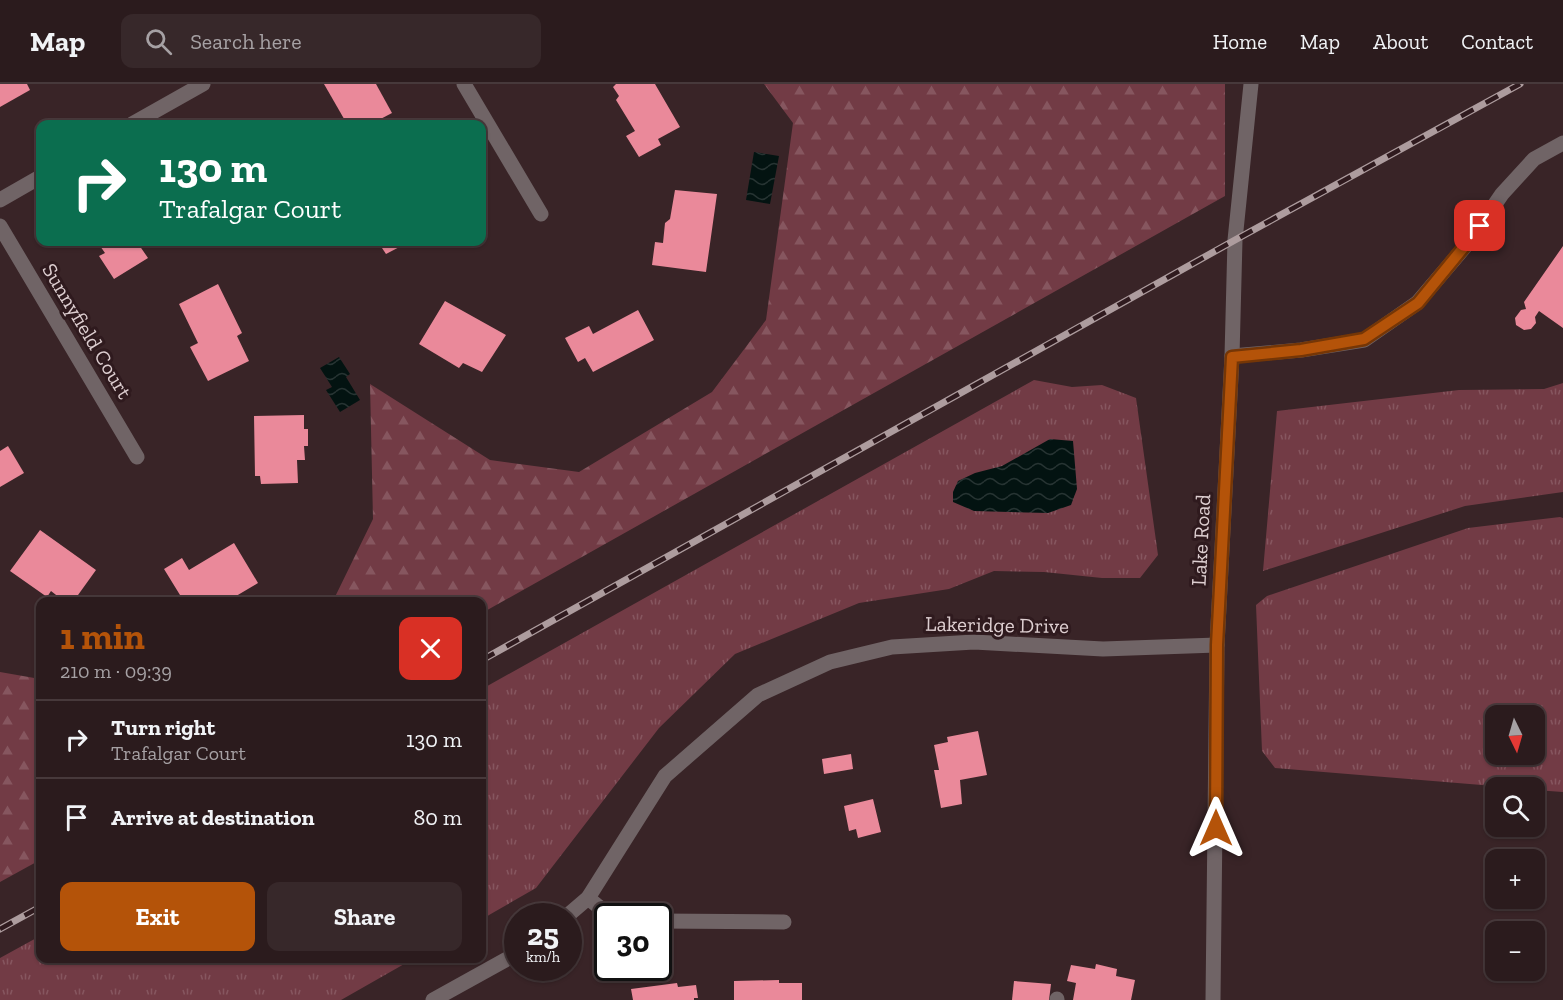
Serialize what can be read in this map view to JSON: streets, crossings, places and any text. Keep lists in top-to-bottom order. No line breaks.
{"streets":{"street":["Sunnyfield Court","Lake Road","Lakeridge Drive"]},"crossings":[["Lake Road","Lakeridge Drive"]],"north":"bottom","page":{"header":"Map","search":"Search here","nav":["Home","Map","About","Contact"],"turn":["130 m","Trafalgar Court"],"heading":["1 min","210 m · 09:39"],"list":[{"name":"Turn right","note":"Trafalgar Court","value":"130 m"},{"name":"Arrive at destination","value":"80 m"}],"map_buttons":["+","−"],"buttons":["Exit","Share"],"speed":"25 km/h","limit":"30"}}
